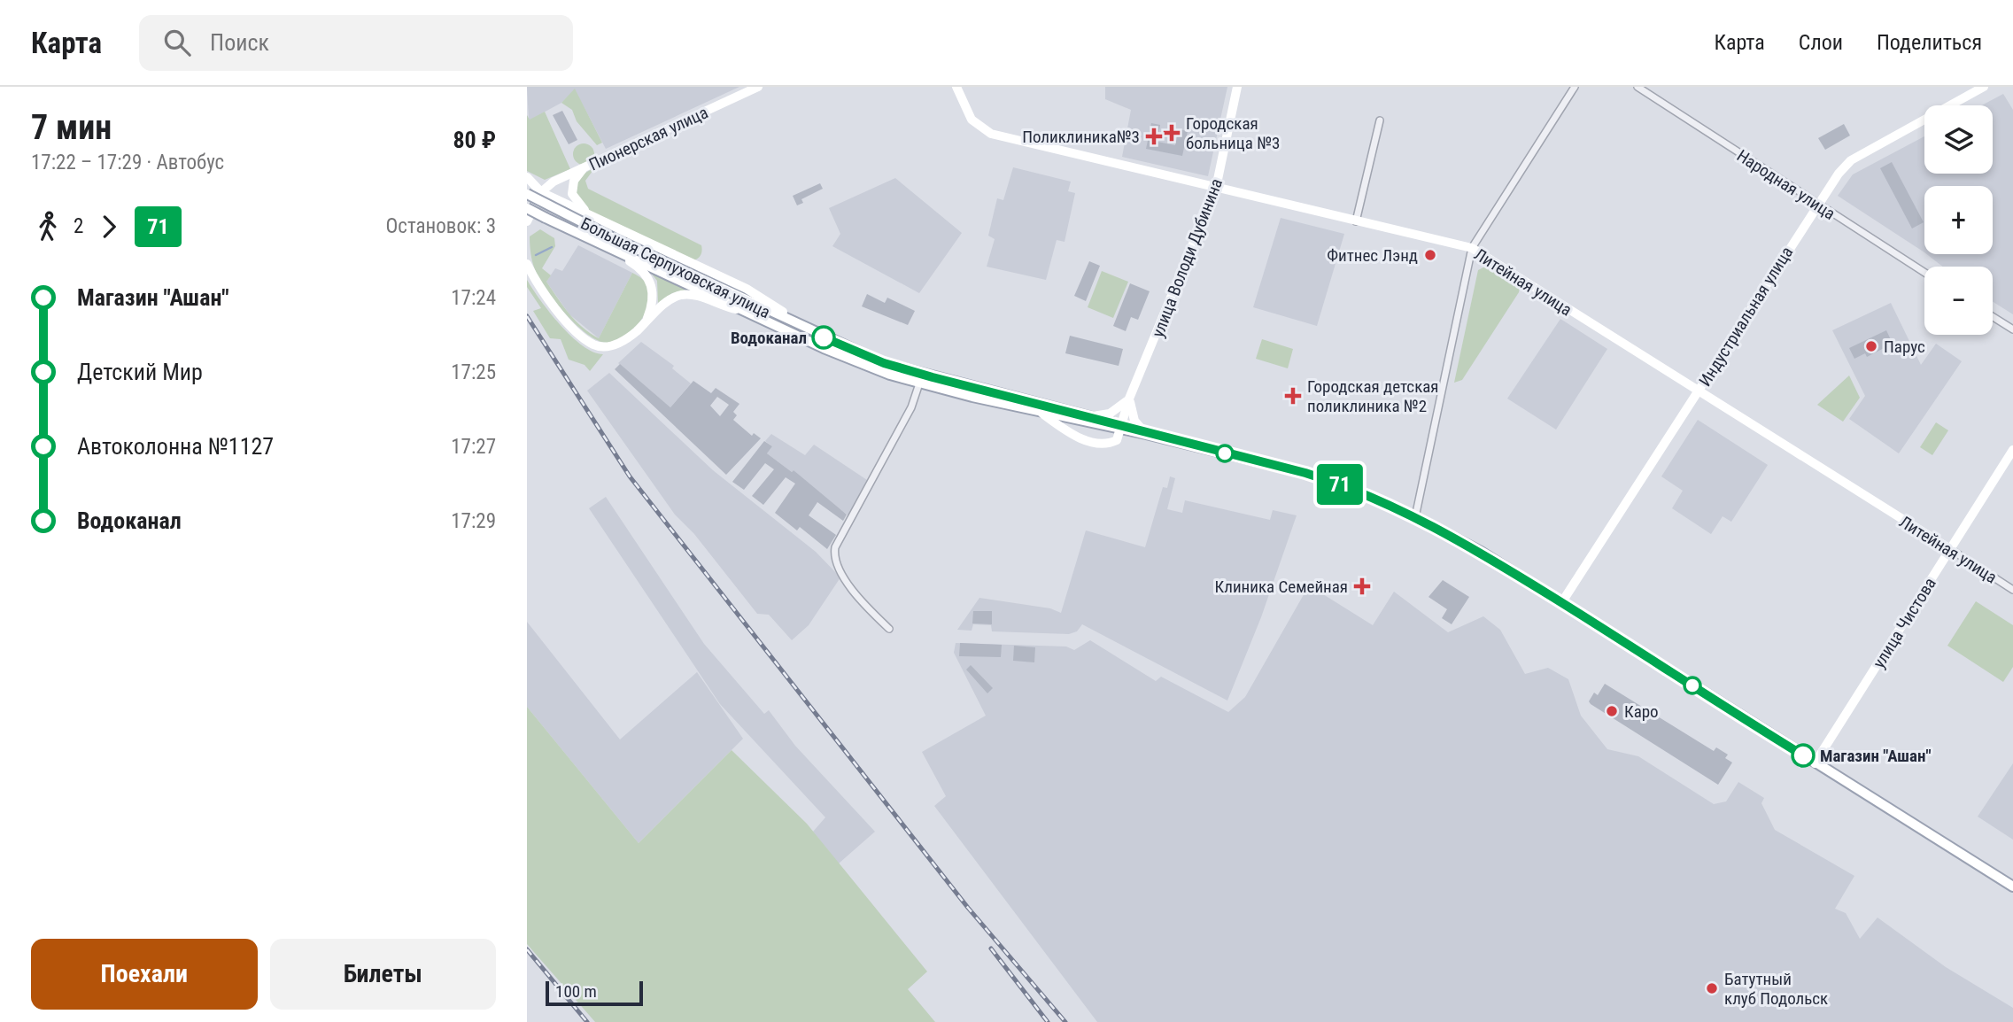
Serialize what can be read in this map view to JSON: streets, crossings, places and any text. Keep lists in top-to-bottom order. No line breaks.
{"streets":{"main road":["Большая Серпуховская улица"],"street":["Пионерская улица","Народная улица","улица Володи Дубинина","Литейная улица","Индустриальная улица","улица Чистова"]},"crossings":[["Народная улица","Индустриальная улица"],["улица Володи Дубинина","Большая Серпуховская улица"],["улица Володи Дубинина","Литейная улица"],["Большая Серпуховская улица","Индустриальная улица"],["Большая Серпуховская улица","улица Чистова"],["Литейная улица","Индустриальная улица"],["Литейная улица","улица Чистова"]],"places":{"health":["Городская больница №3","Поликлиника№3","Городская детская поликлиника №2","Клиника Семейная"],"other":["Фитнес Лэнд","Водоканал","Парус","Каро","Магазин \"Ашан\"","Батутный клуб Подольск"]},"lines":["bus line 71"],"scale_bar":"100 m","page":{"header":"Карта","search":"Поиск","nav":["Карта","Слои","Поделиться"],"heading":["7 мин","17:22 – 17:29 · Автобус","80 ₽"],"on_map":"71","map_buttons":["+","−"],"legs":["2","71","Остановок: 3"],"list":[{"name":"Магазин \"Ашан\"","value":"17:24"},{"name":"Детский Мир","value":"17:25"},{"name":"Автоколонна №1127","value":"17:27"},{"name":"Водоканал","value":"17:29"}],"buttons":["Поехали","Билеты"],"scale":"100 m"}}
